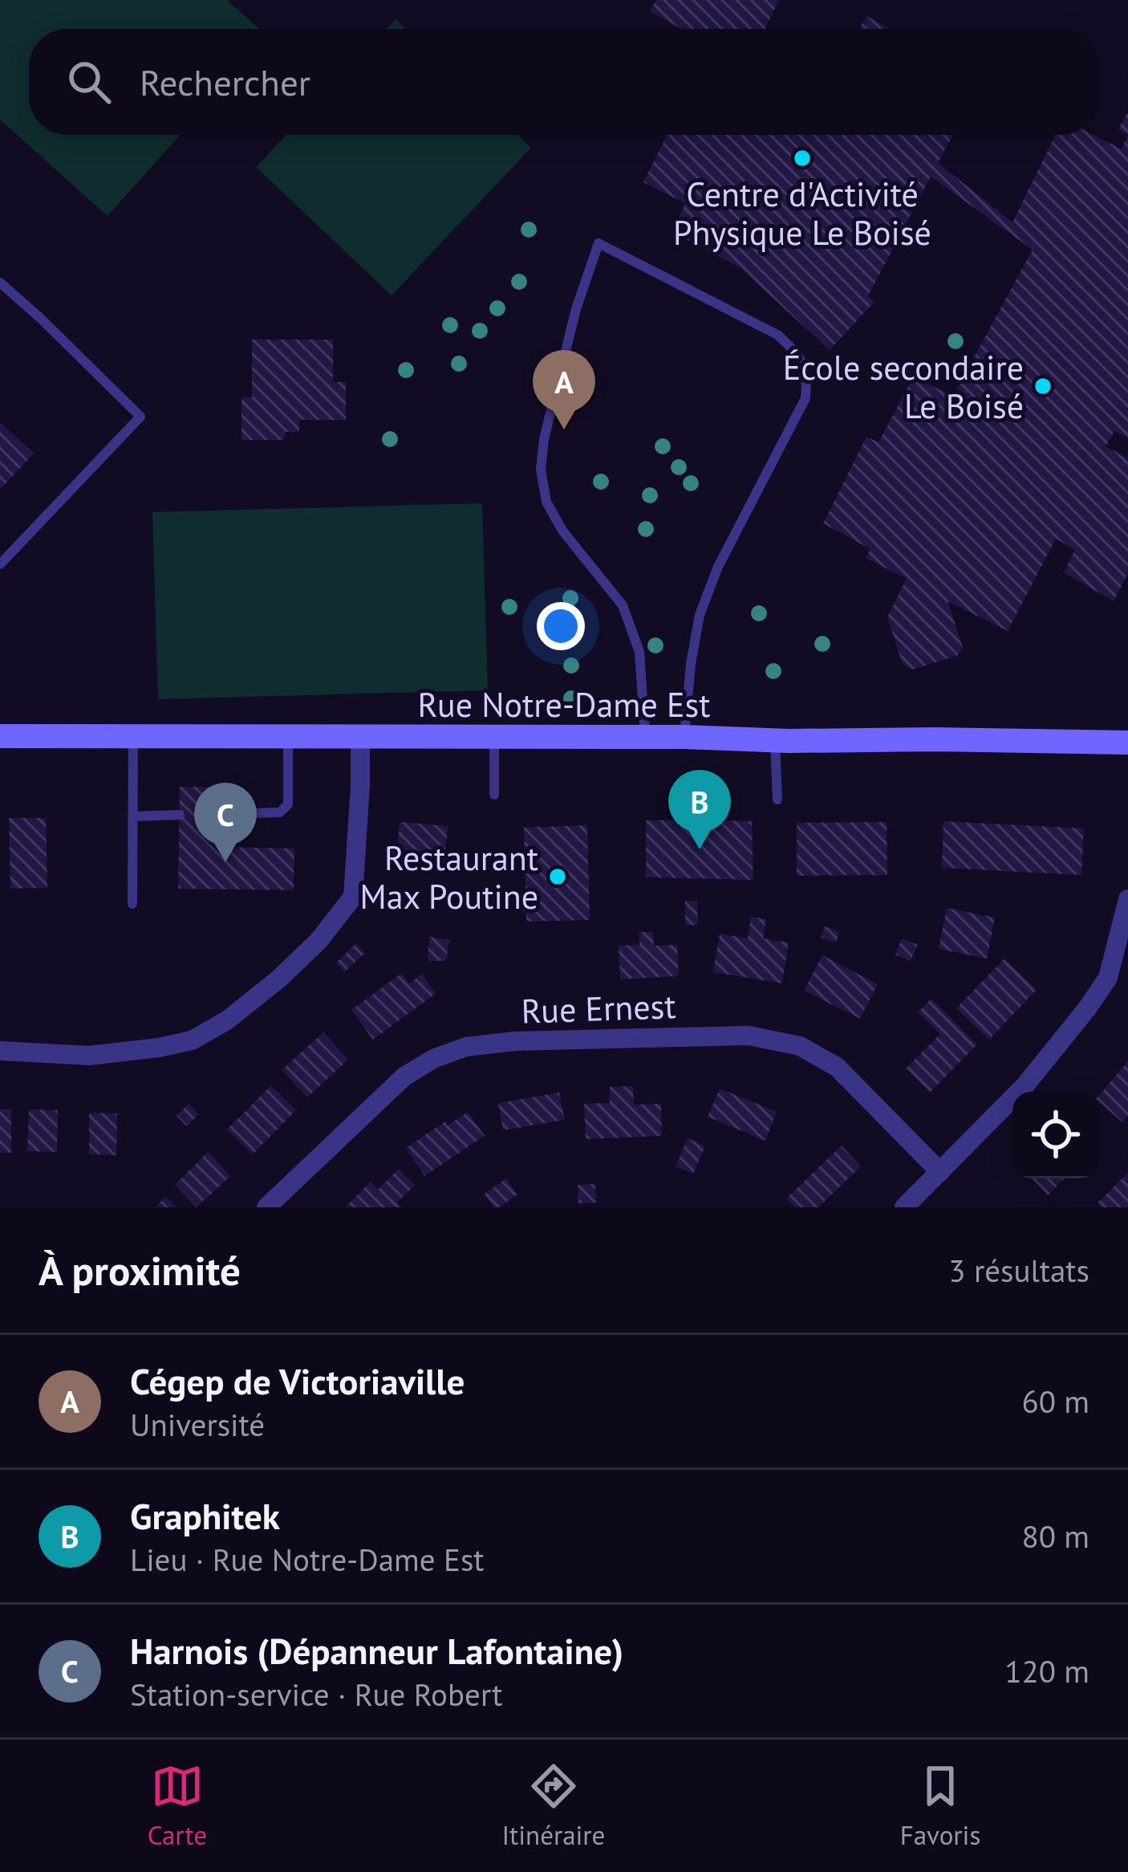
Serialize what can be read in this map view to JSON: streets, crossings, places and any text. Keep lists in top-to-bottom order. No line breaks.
{"streets":{"street":["Rue Notre-Dame Est","Rue Ernest"]},"places":["Centre d'Activité Physique Le Boisé","École secondaire Le Boisé","Restaurant Max Poutine"],"page":{"search":"Rechercher","pins":["A","B","C"],"heading":["À proximité","3 résultats"],"list":[{"mark":"A","name":"Cégep de Victoriaville","note":"Université","value":"60 m"},{"mark":"B","name":"Graphitek","note":"Lieu · Rue Notre-Dame Est","value":"80 m"},{"mark":"C","name":"Harnois (Dépanneur Lafontaine)","note":"Station-service · Rue Robert","value":"120 m"}],"nav":["Carte","Itinéraire","Favoris"]}}
